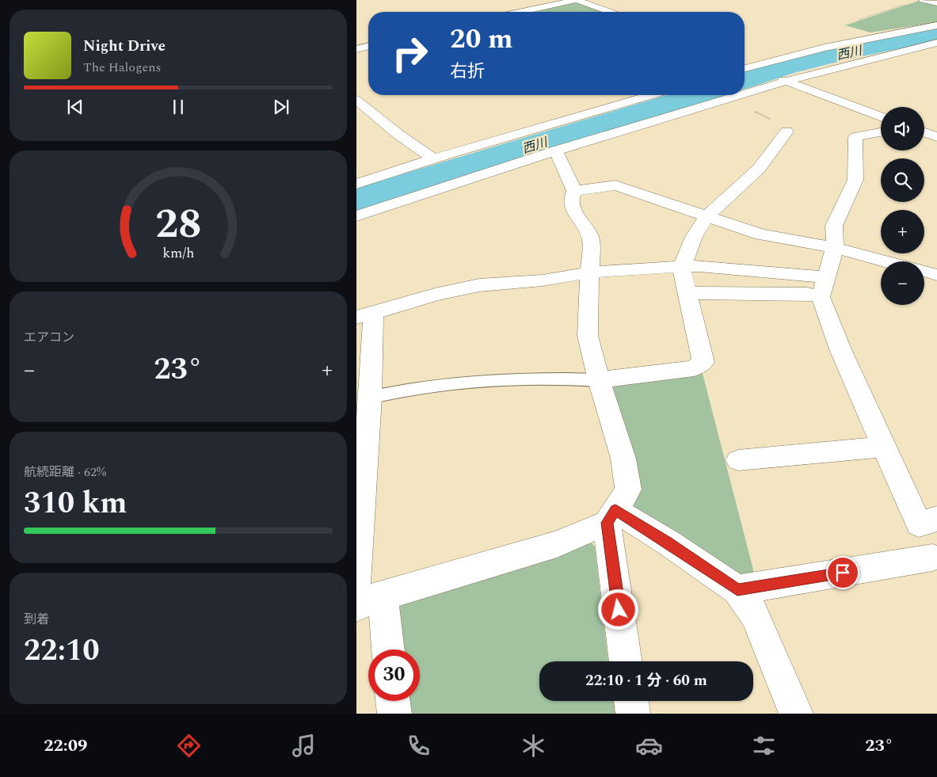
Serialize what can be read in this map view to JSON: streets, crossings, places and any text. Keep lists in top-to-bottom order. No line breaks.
{"water":["西川"],"page":{"turn":["20 m","右折"],"song":["Night Drive","The Halogens"],"map_buttons":["+","−"],"tile":["エアコン",["航続距離 · 62%","310 km"],["到着","22:10"]],"heat":["−","23°","+"],"limit":"30","trip":"22:10 · 1 分 · 60 m","tabs":["22:09","23°"],"gauge":["28","km/h"]}}
